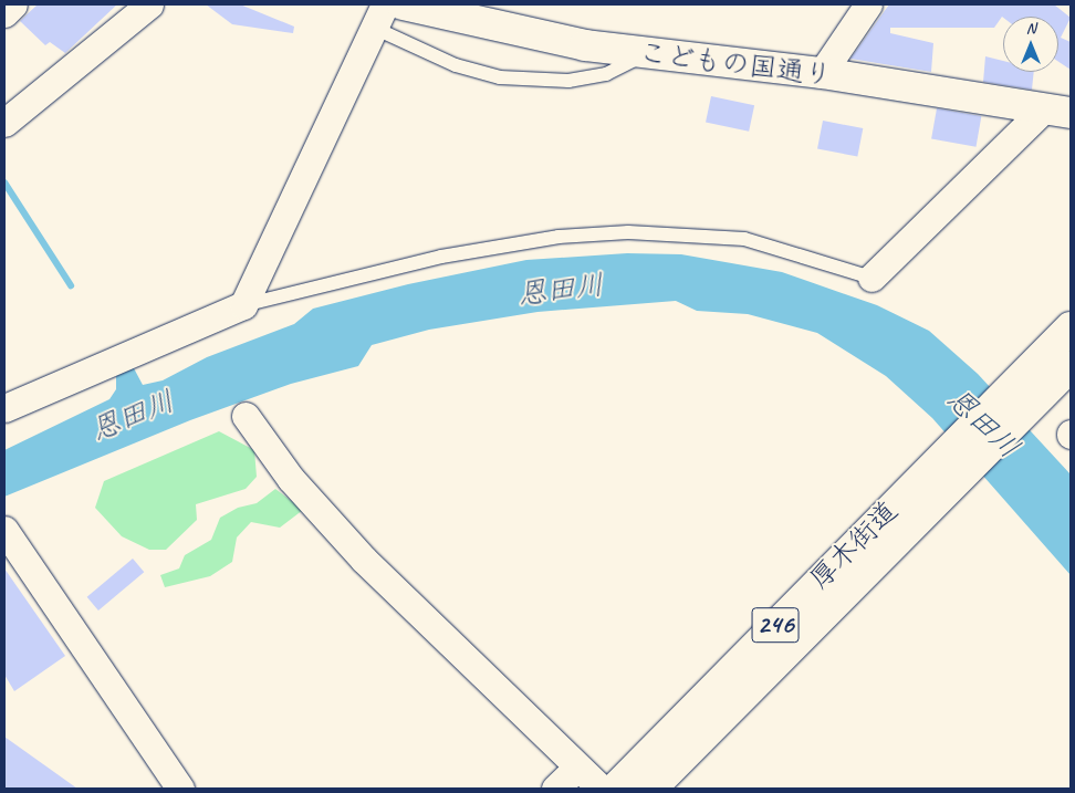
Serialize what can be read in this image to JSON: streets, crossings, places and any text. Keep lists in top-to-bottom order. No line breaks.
{"streets":{"main road":["こどもの国通り","厚木街道","246"]},"water":["恩田川"],"north":"top"}
